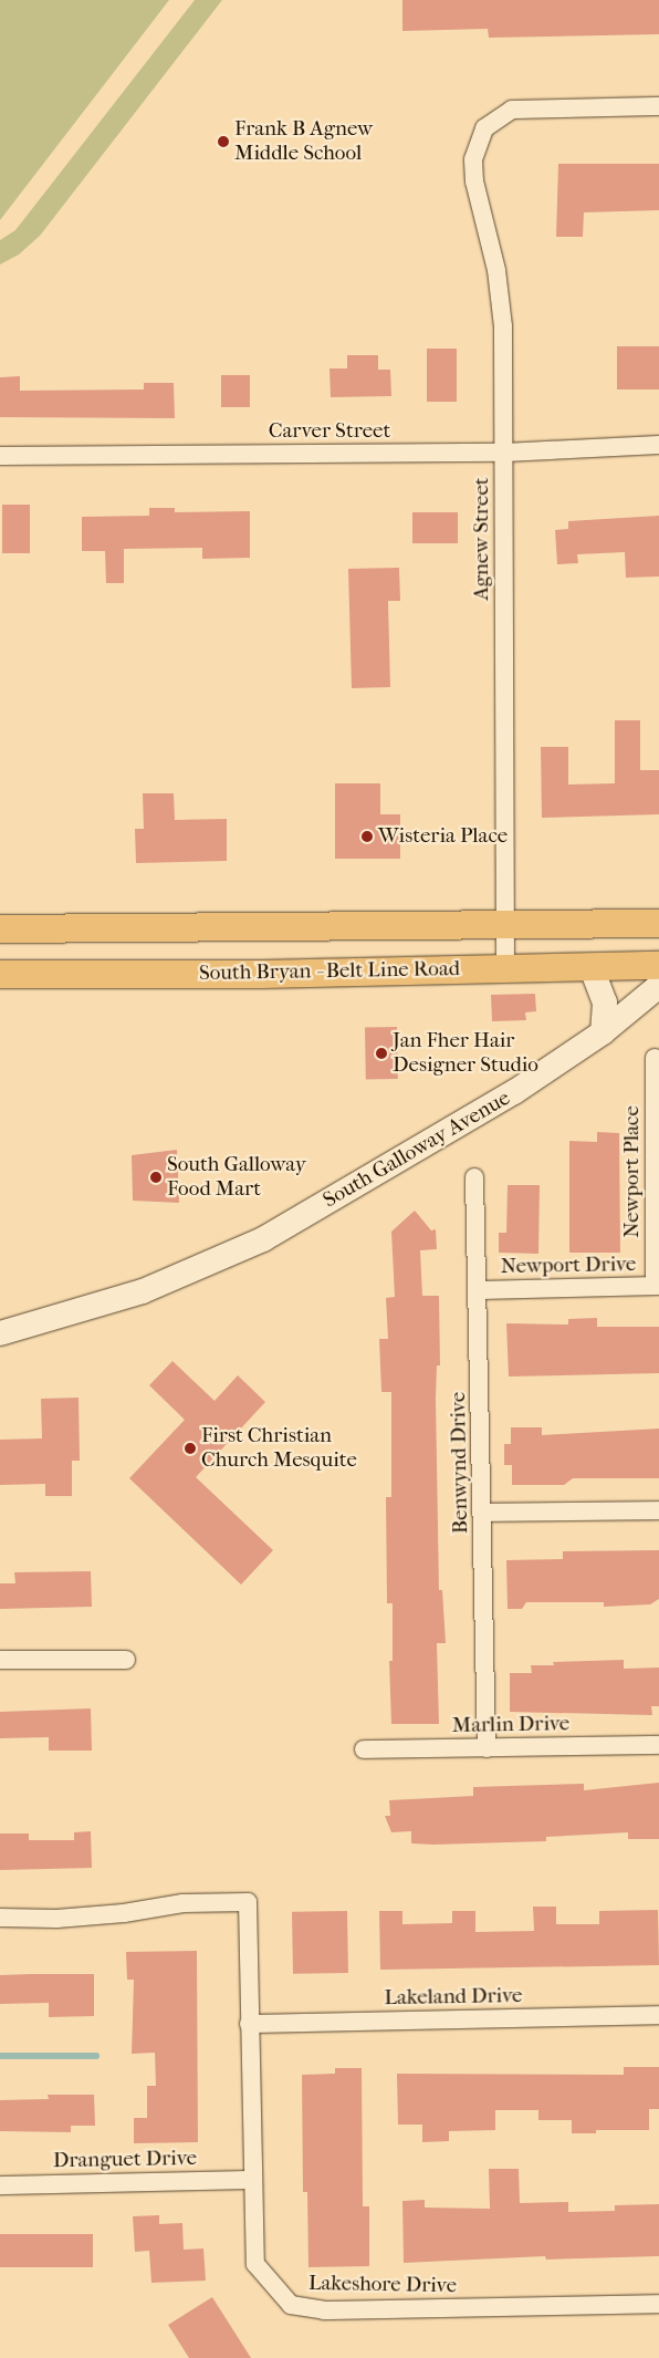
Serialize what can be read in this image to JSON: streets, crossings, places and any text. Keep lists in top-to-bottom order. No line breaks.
{"streets":{"main road":["South Bryan - Belt Line Road","South Galloway Avenue"],"street":["Carver Street","Agnew Street","Newport Place","Newport Drive","Benwynd Drive","Marlin Drive","Lakeland Drive","Dranguet Drive","Lakeshore Drive"]},"crossings":[["Carver Street","Agnew Street"],["Agnew Street","South Bryan - Belt Line Road"],["Newport Place","Newport Drive"],["Newport Drive","Benwynd Drive"],["Benwynd Drive","Marlin Drive"],["Lakeland Drive","Lakeshore Drive"],["Dranguet Drive","Lakeshore Drive"]],"places":["Frank B Agnew Middle School","Wisteria Place","Jan Fher Hair Designer Studio","South Galloway Food Mart","First Christian Church Mesquite"]}
